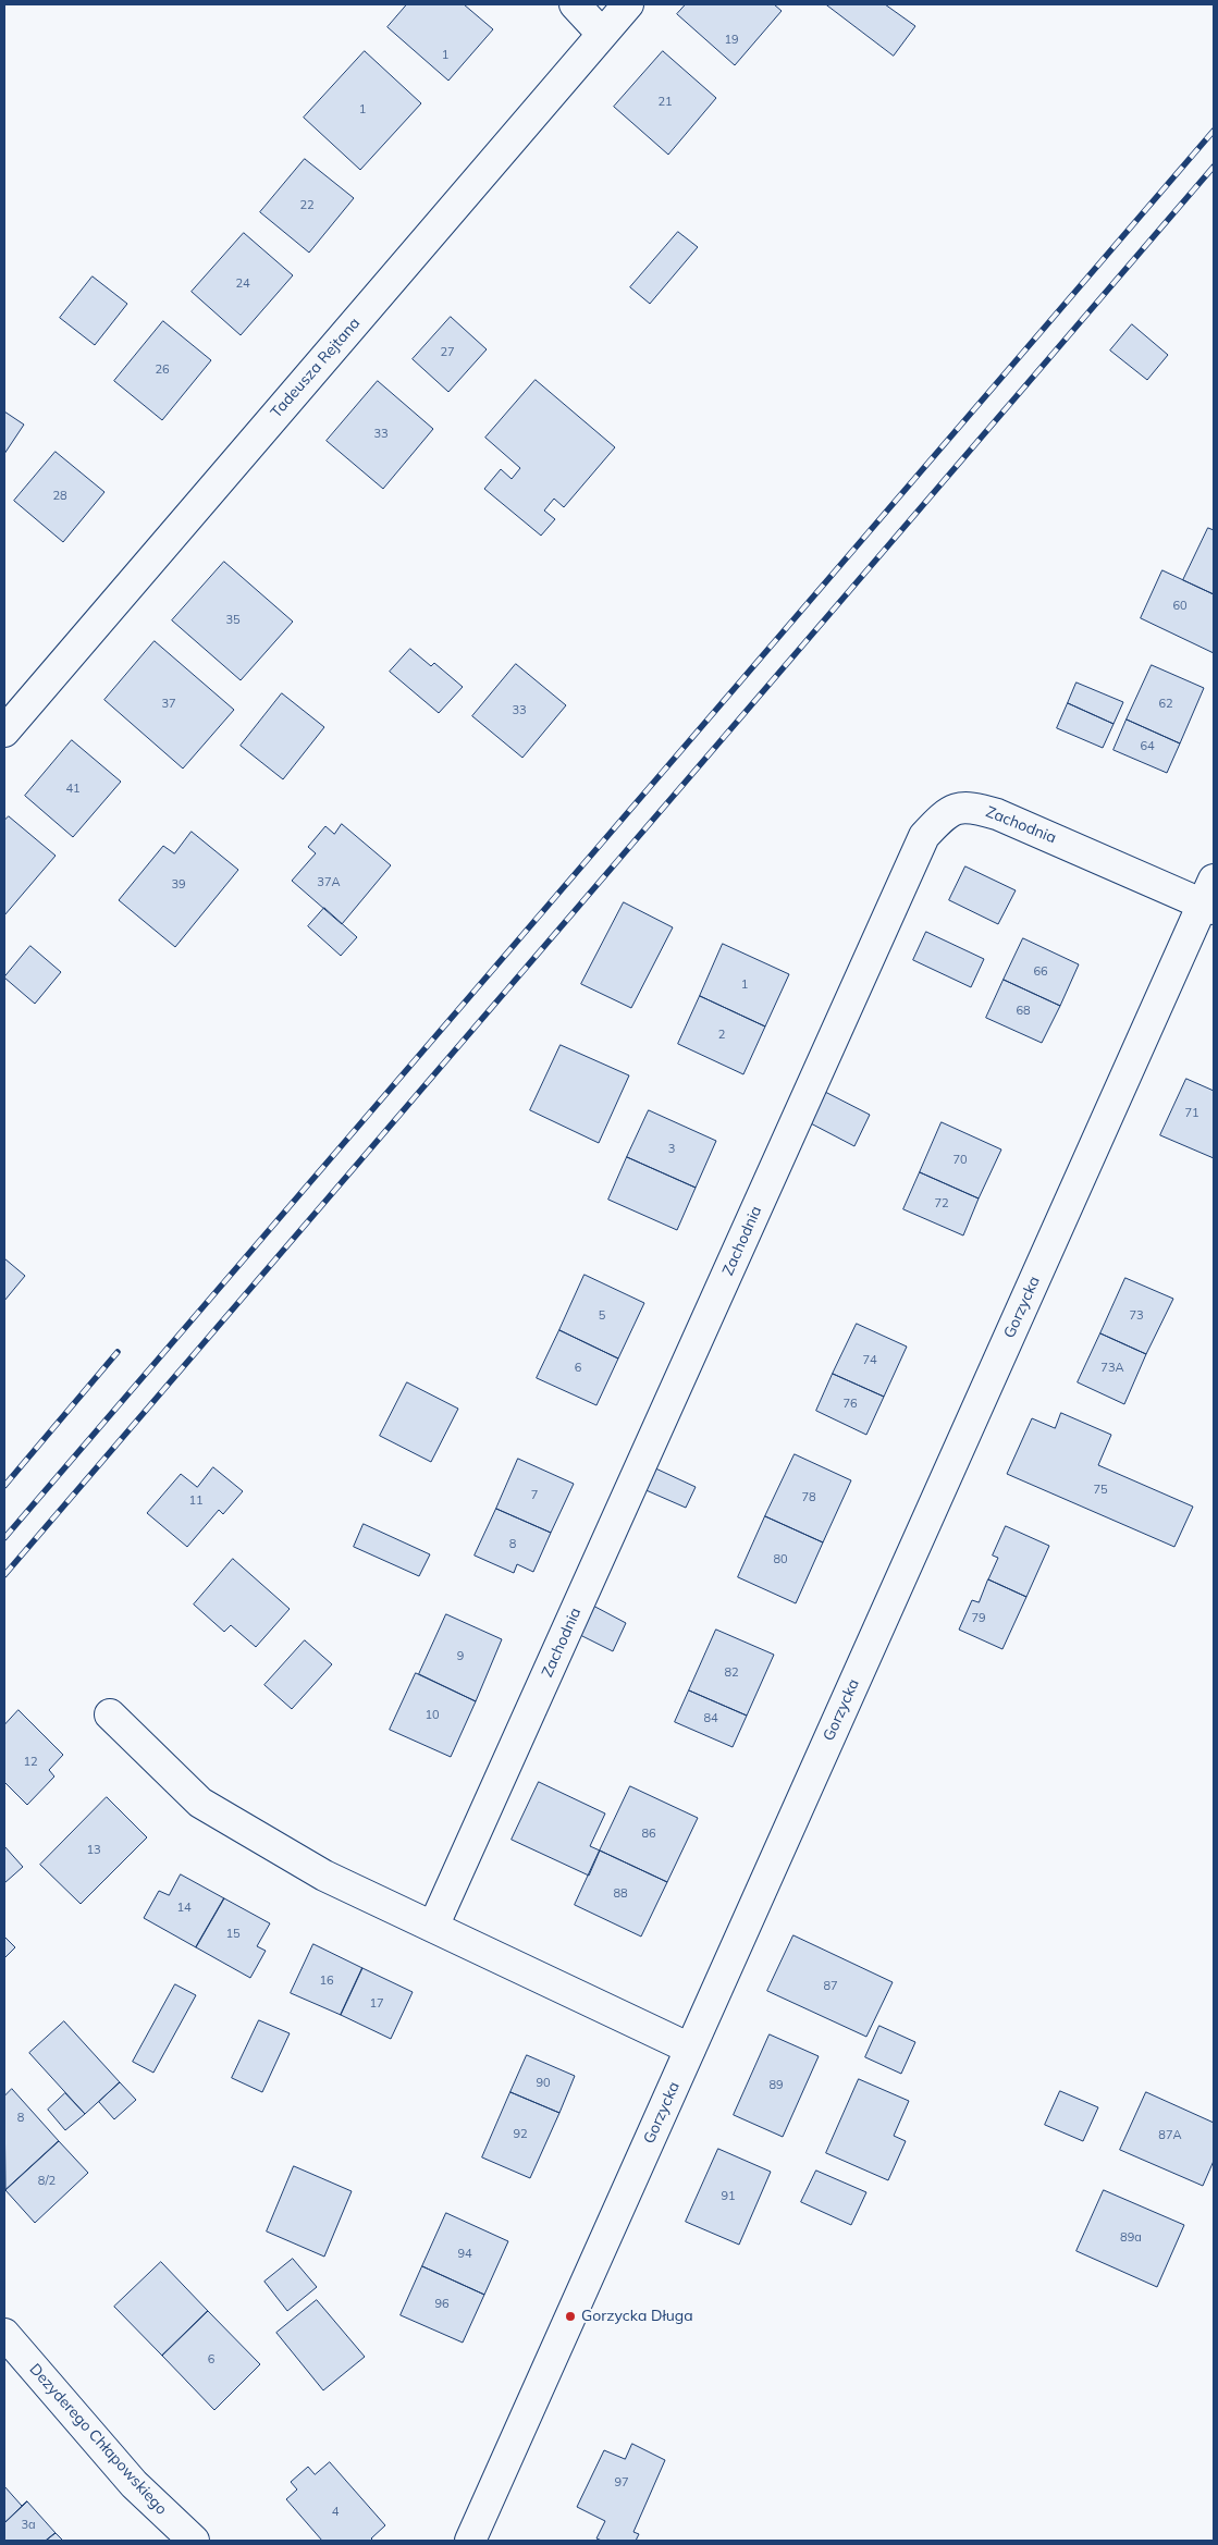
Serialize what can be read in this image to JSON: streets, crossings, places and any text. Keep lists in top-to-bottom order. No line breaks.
{"streets":{"street":["Tadeusza Rejtana","Zachodnia","Gorzycka","Dezyderego Chłapowskiego"]},"crossings":[["Zachodnia","Gorzycka"]],"places":["Gorzycka Długa"],"house_numbers":["19","1","21","1","22","24","27","26","33","28","60","35","37","62","33","64","41","37A","39","66","1","68","2","71","3","70","72","5","73","74","6","73A","76","75","7","78","11","8","80","79","9","82","10","84","12","86","13","88","14","15","16","87","17","90","89","8","92","87A","8/2","91","89a","94","96","6","97","4","3a"]}
